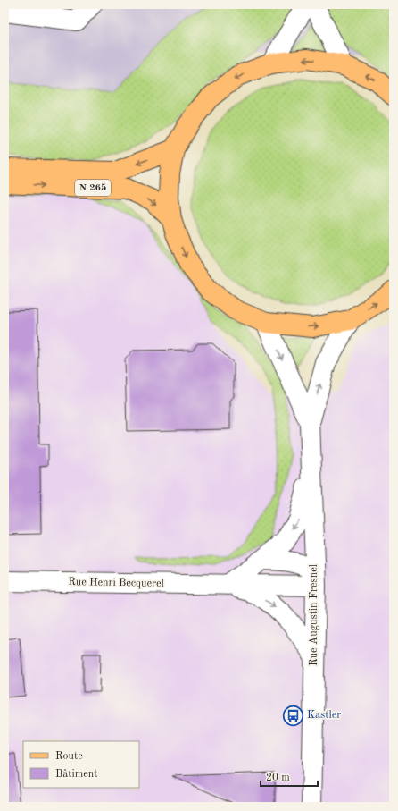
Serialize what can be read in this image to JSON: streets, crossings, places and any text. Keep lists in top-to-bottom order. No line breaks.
{"streets":{"main road":["N 265"],"street":["Rue Henri Becquerel","Rue Augustin Fresnel"]},"crossings":[["Rue Henri Becquerel","Rue Augustin Fresnel"]],"places":{"bus stop":["Kastler"]},"legend":["Route","Bâtiment"],"scale_bar":"20 m"}
